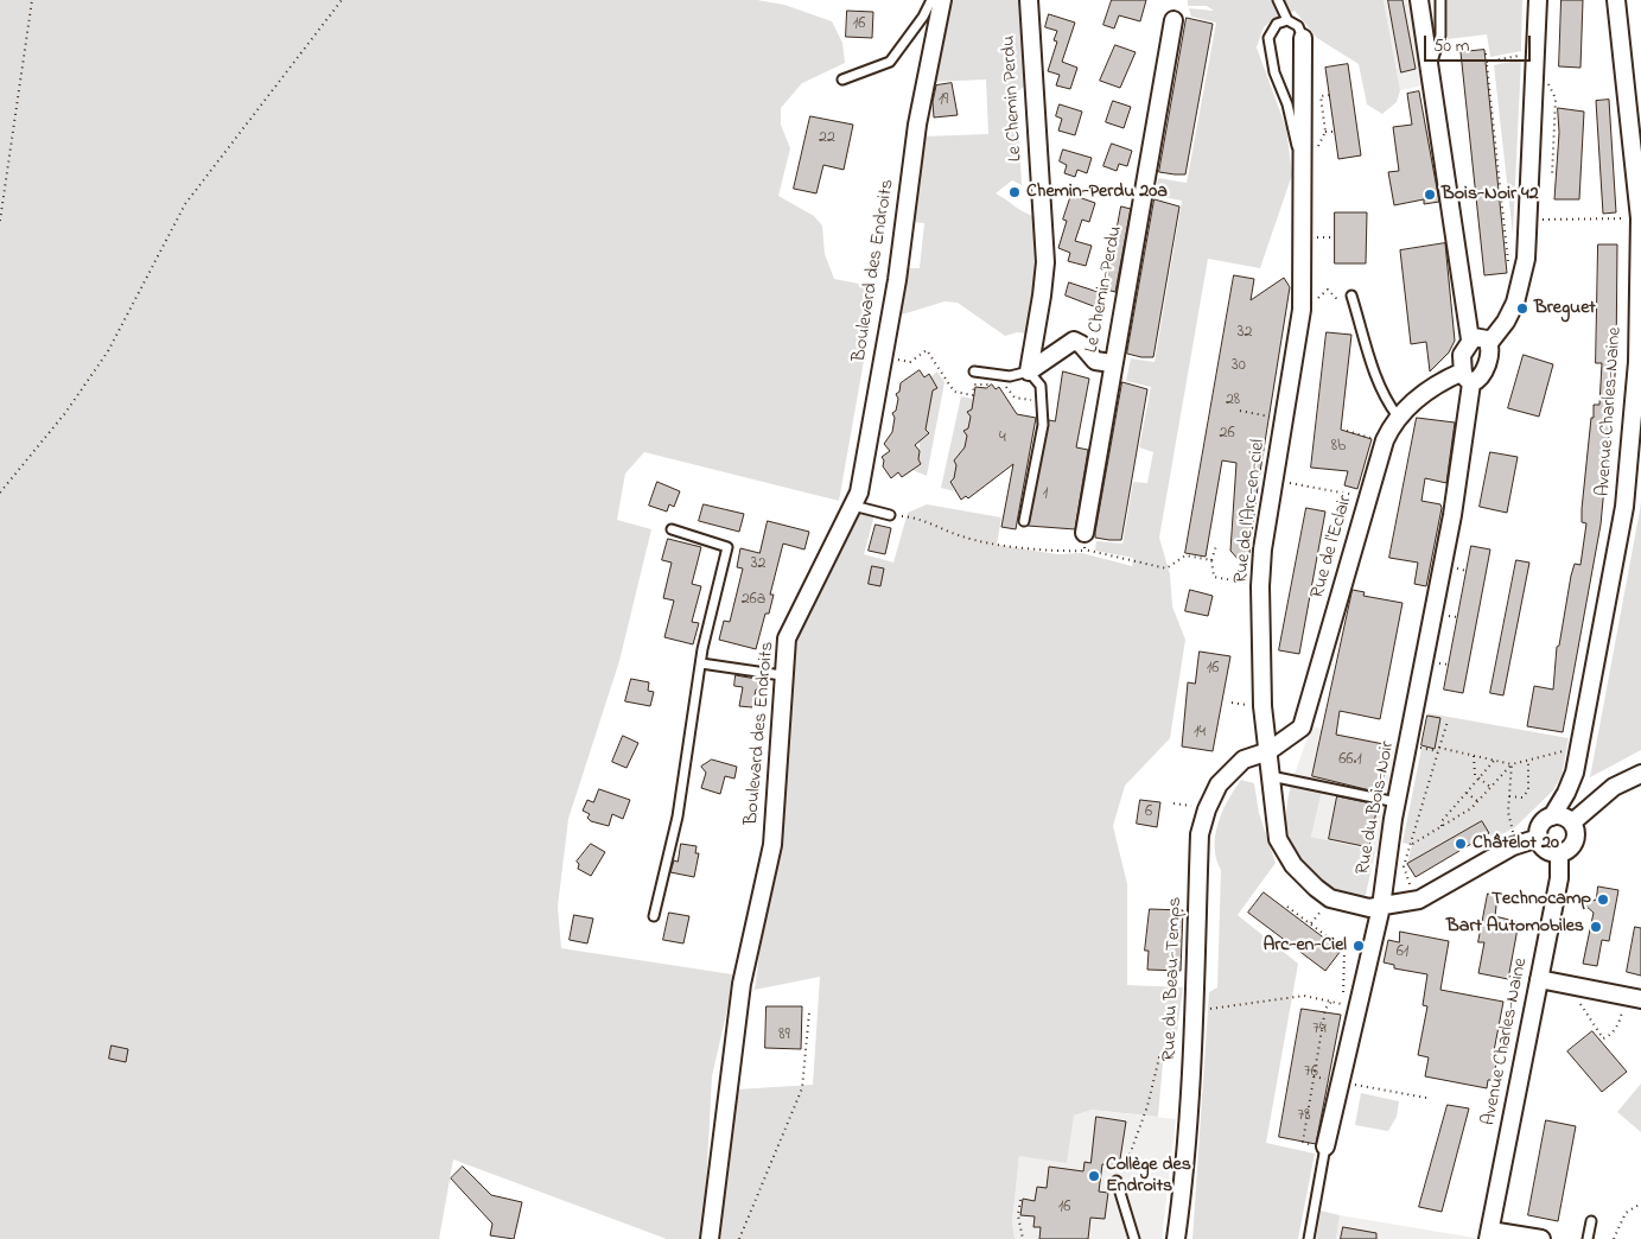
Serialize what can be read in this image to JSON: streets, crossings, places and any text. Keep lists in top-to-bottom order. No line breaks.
{"streets":{"street":["Le Chemin Perdu","Boulevard des Endroits","Le Chemin-Perdu","Avenue Charles-Naine","Rue de l'Arc-en-ciel","Rue de l'Eclair","Rue du Bois-Noir","Rue du Beau-Temps"]},"crossings":[["Avenue Charles-Naine","Rue de l'Arc-en-ciel"],["Rue de l'Arc-en-ciel","Rue de l'Eclair"],["Rue de l'Arc-en-ciel","Rue du Bois-Noir"],["Rue de l'Arc-en-ciel","Rue du Beau-Temps"],["Rue de l'Eclair","Rue du Bois-Noir"],["Rue de l'Eclair","Rue du Beau-Temps"]],"places":["Chemin-Perdu 20a","Bois-Noir 42","Breguet","Châtelot 20","Technocamp","Bart Automobiles","Arc-en-Ciel","Collège des Endroits"],"house_numbers":["16","19","22","32","30","28","26","4","8b","1","32","26a","16","14","66.1","6","61","74","89","76","78","16"],"scale_bar":"50 m"}
